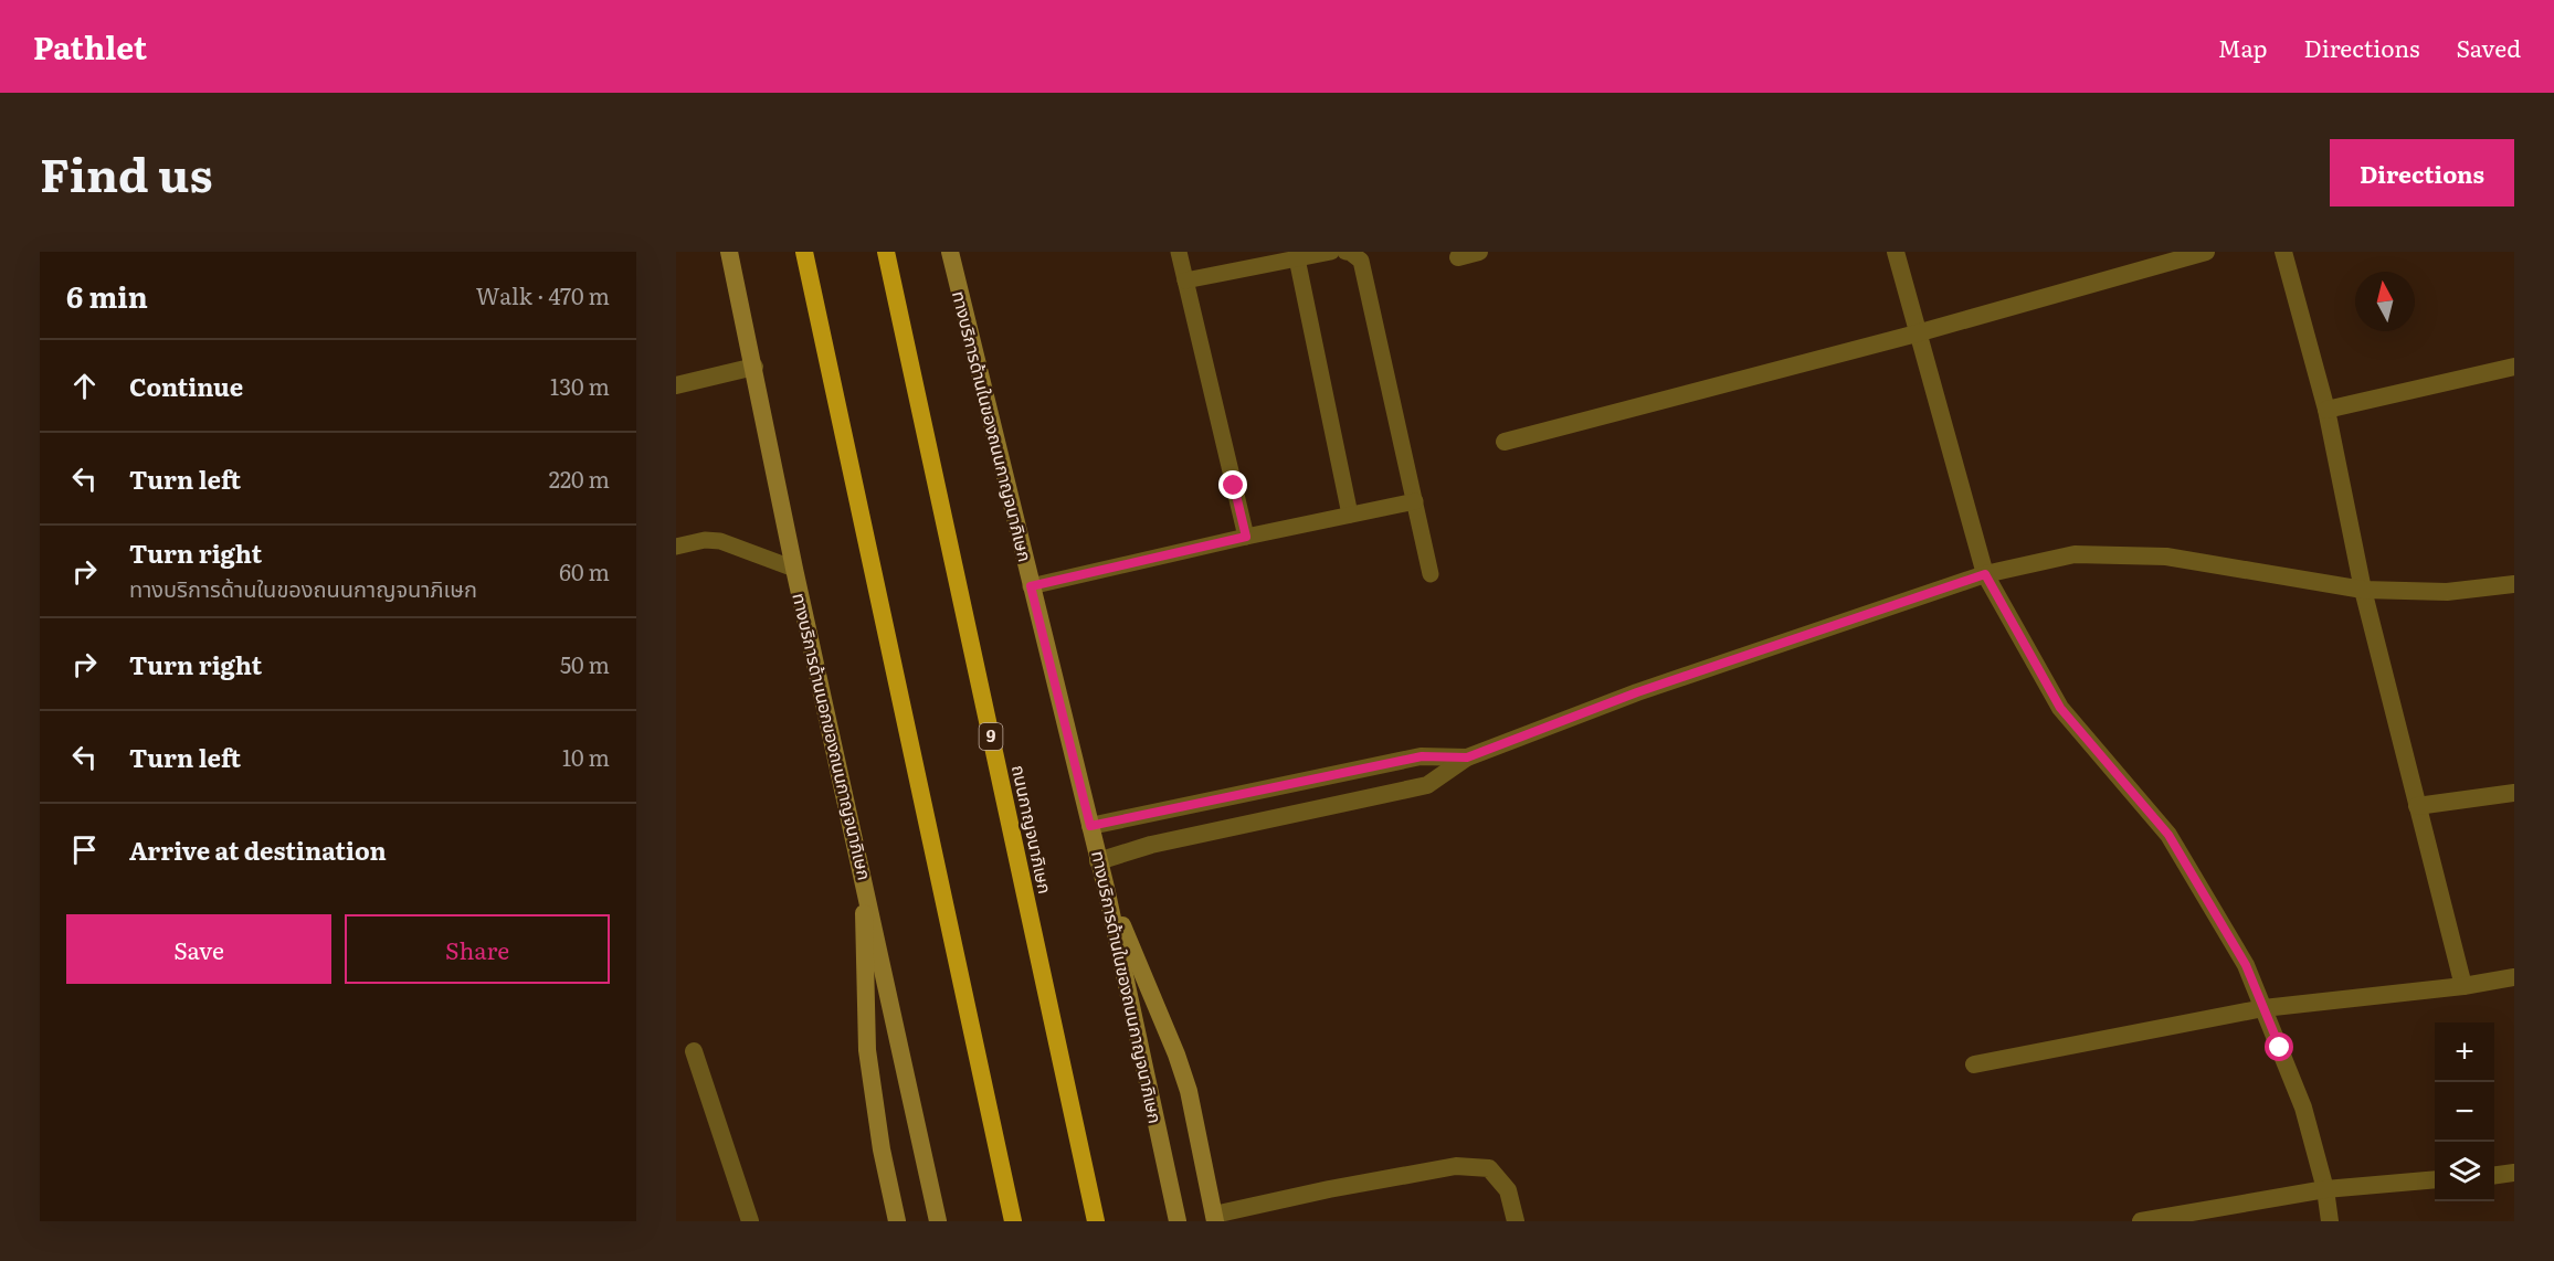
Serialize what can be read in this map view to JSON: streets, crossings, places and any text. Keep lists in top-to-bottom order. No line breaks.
{"streets":{"highway":["9","ถนนกาญจนาภิเษก"],"main road":["ทางบริการด้านในของถนนกาญจนาภิเษก","ทางบริการด้านนอกของถนนกาญจนาภิเษก"]},"north":"top","page":{"header":"Pathlet","nav":["Map","Directions","Saved"],"title":"Find us","buttons":["Directions",["Save","Share"]],"heading":["6 min","Walk · 470 m"],"list":[["Continue","130 m"],["Turn left","220 m"],["Turn right","ทางบริการด้านในของถนนกาญจนาภิเษก","60 m"],["Turn right","50 m"],["Turn left","10 m"],"Arrive at destination"],"map_buttons":["+","−"]}}
